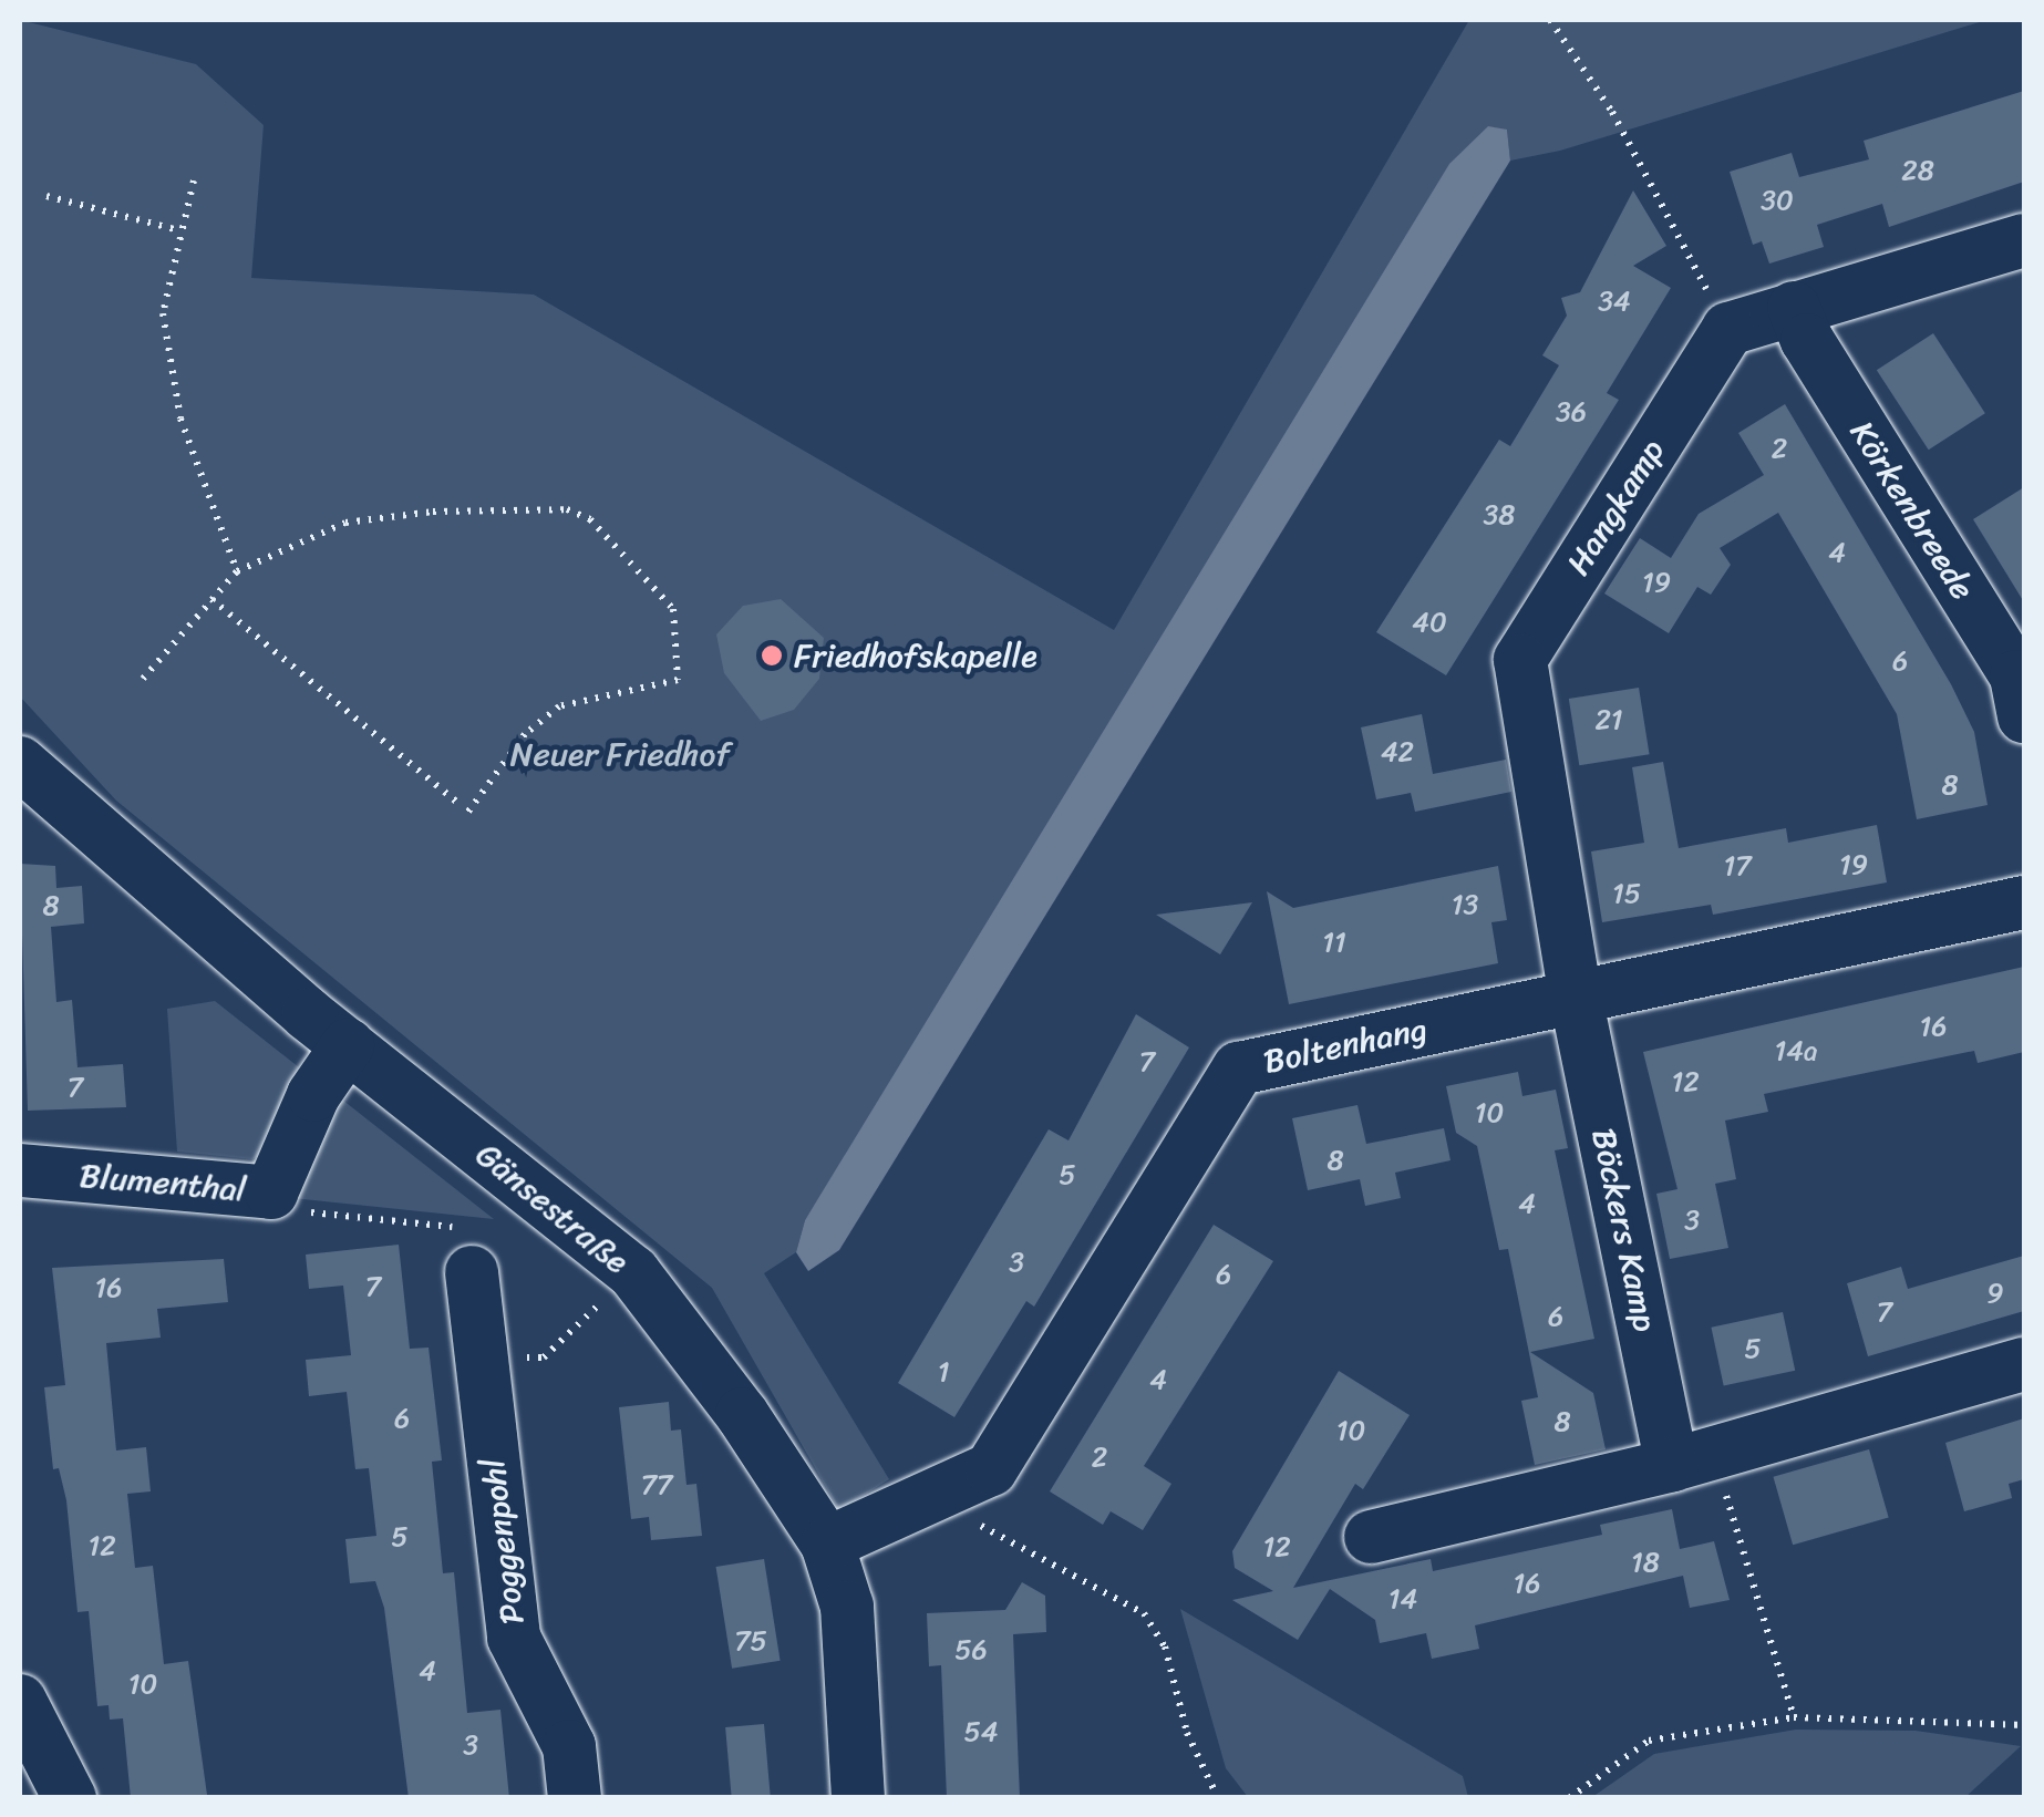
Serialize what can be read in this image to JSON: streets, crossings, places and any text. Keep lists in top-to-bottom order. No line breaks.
{"streets":{"street":["Hangkamp","Körkenbreede","Boltenhang","Blumenthal","Gänsestraße","Böckers Kamp","Poggenpohl"]},"crossings":[["Hangkamp","Boltenhang"],["Hangkamp","Böckers Kamp"],["Boltenhang","Gänsestraße"],["Boltenhang","Böckers Kamp"],["Blumenthal","Gänsestraße"]],"parks":["Neuer Friedhof"],"places":["Friedhofskapelle"],"house_numbers":["28","30","34","36","2","38","4","19","40","6","21","42","8","19","17","15","13","8","11","16","14a","7","12","7","10","8","5","4","3","3","6","7","16","9","7","6","5","1","4","6","8","10","2","77","5","12","12","18","16","14","75","56","4","10","54","3"]}
